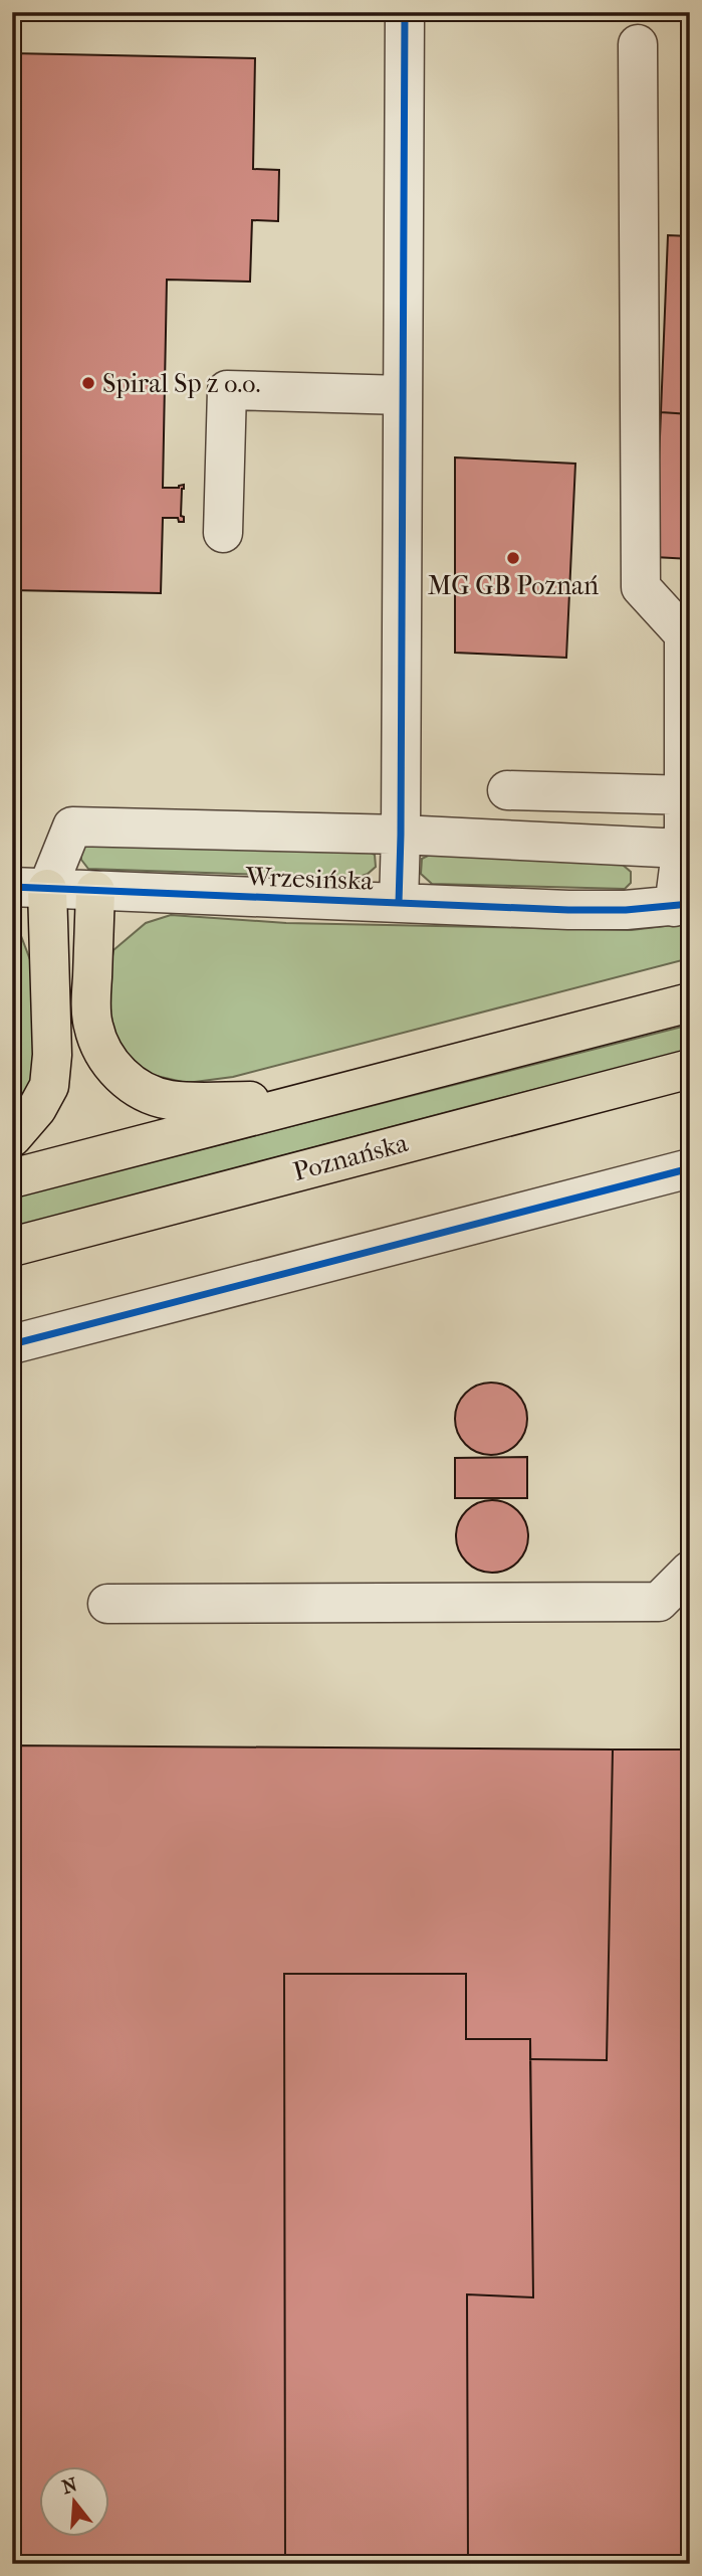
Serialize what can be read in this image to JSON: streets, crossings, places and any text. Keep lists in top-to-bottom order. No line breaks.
{"streets":{"main road":["Poznańska"],"street":["Wrzesińska"]},"places":["Spiral Sp z o.o.","MG GB Poznań"],"north":"top"}
